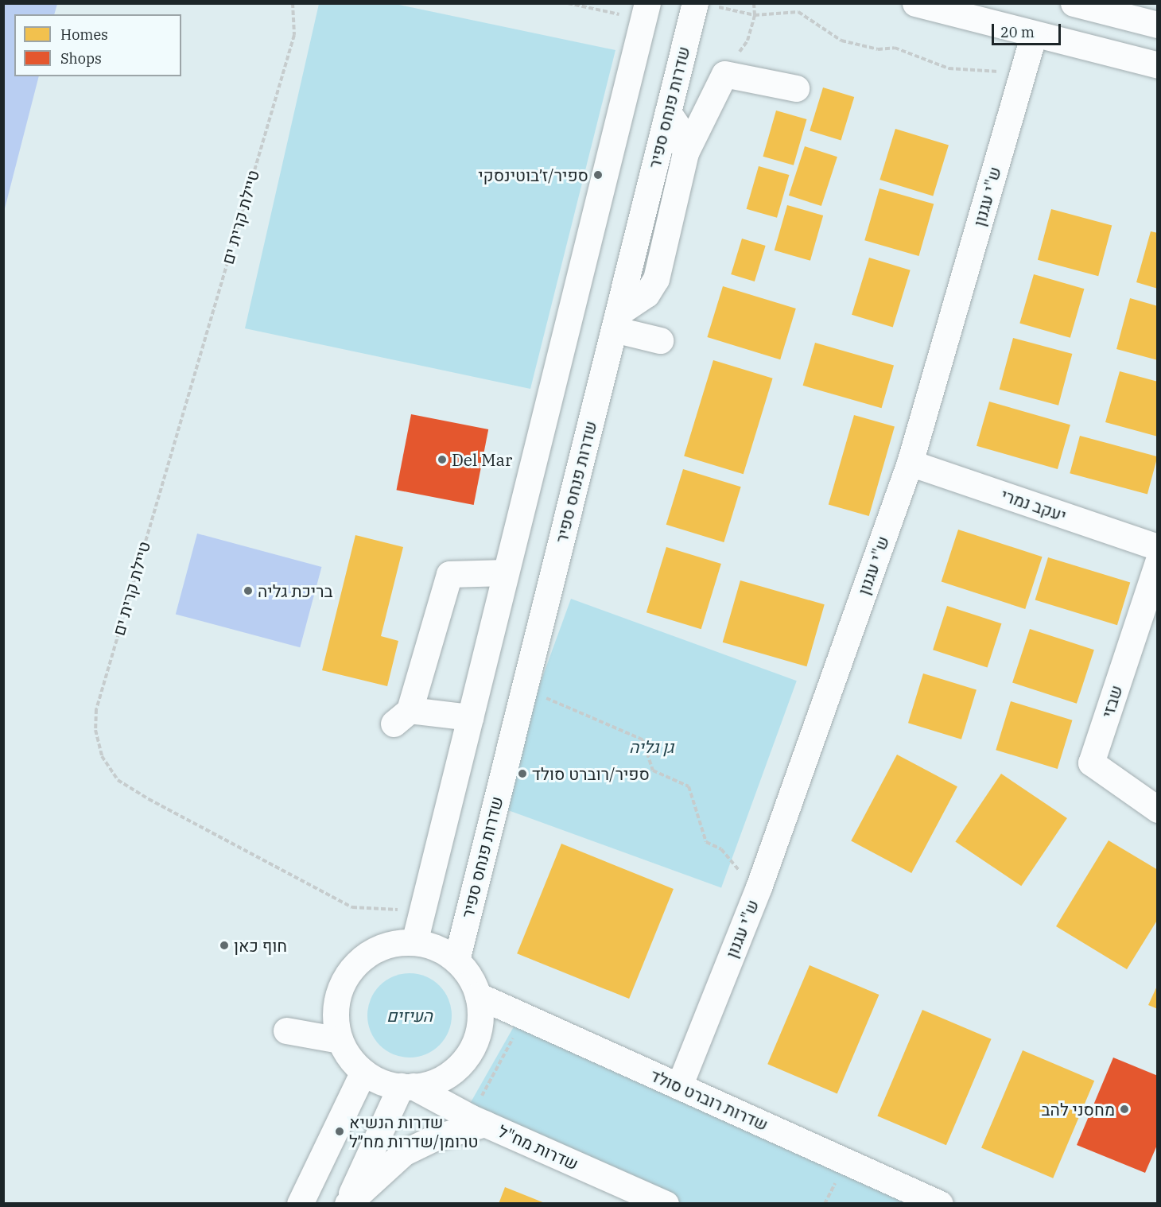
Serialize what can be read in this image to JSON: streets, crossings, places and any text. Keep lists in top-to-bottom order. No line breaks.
{"streets":{"street":["שדרות פנחס ספיר","ש\"י עגנון","יעקב נמרי","שבזי","שדרות רוברט סולד","שדרות מח\"ל"],"path":["טיילת קרית ים"]},"crossings":[["שדרות פנחס ספיר","שדרות רוברט סולד"],["שדרות פנחס ספיר","שדרות מח\"ל"],["ש\"י עגנון","יעקב נמרי"],["ש\"י עגנון","שדרות רוברט סולד"],["שדרות רוברט סולד","שדרות מח\"ל"]],"parks":["גן גליה","העיזים"],"places":["ספיר/ז׳בוטינסקי","Del Mar","בריכת גליה","ספיר/רוברט סולד","חוף כאן","מחסני להב","שדרות הנשיא טרומן/שדרות מח״ל"],"legend":["Homes","Shops"],"scale_bar":"20 m"}
